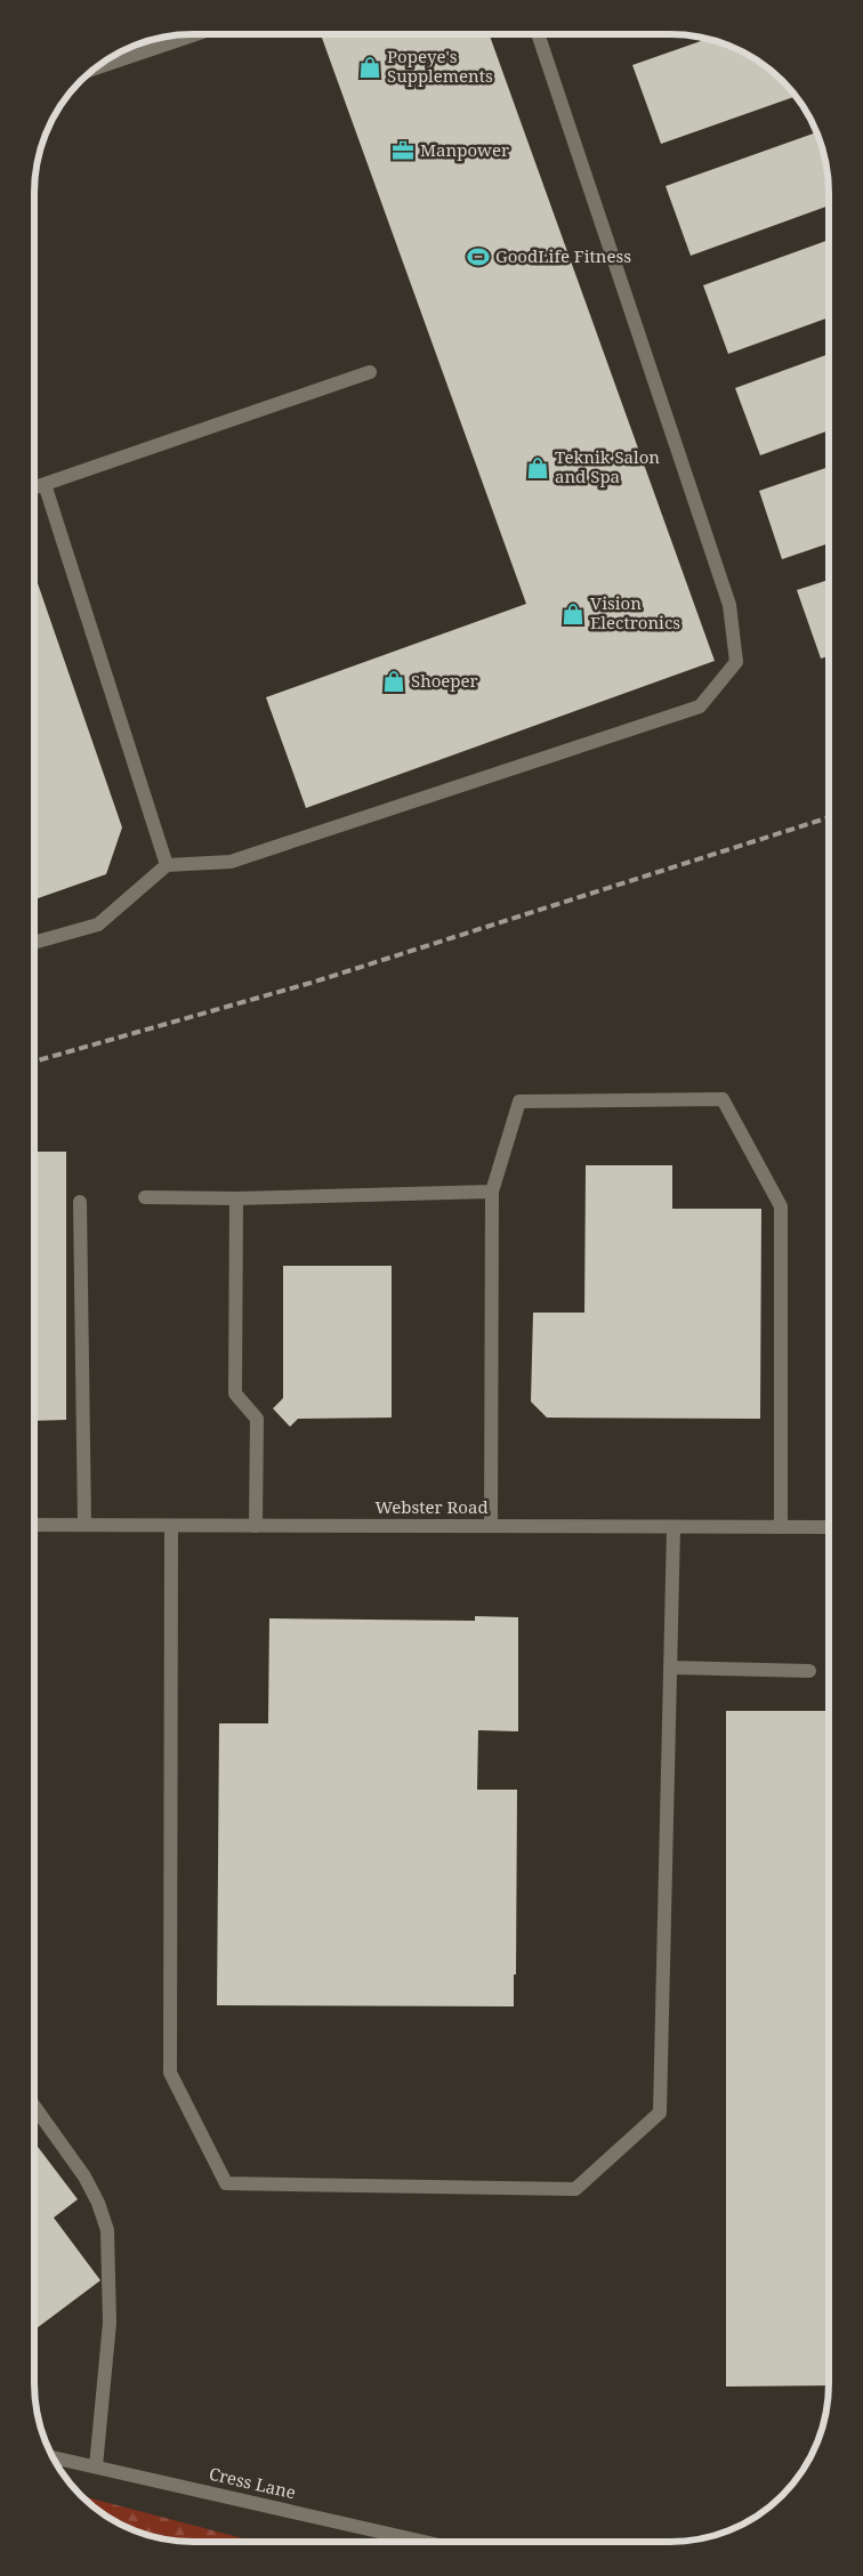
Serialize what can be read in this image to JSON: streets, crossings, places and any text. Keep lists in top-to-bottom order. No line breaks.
{"streets":{"street":["Webster Road","Cress Lane"]},"places":{"shop":["Popeye's Supplements","Teknik Salon and Spa","Vision Electronics","Shoeper"],"office":["Manpower"],"sports":["GoodLife Fitness"]}}
